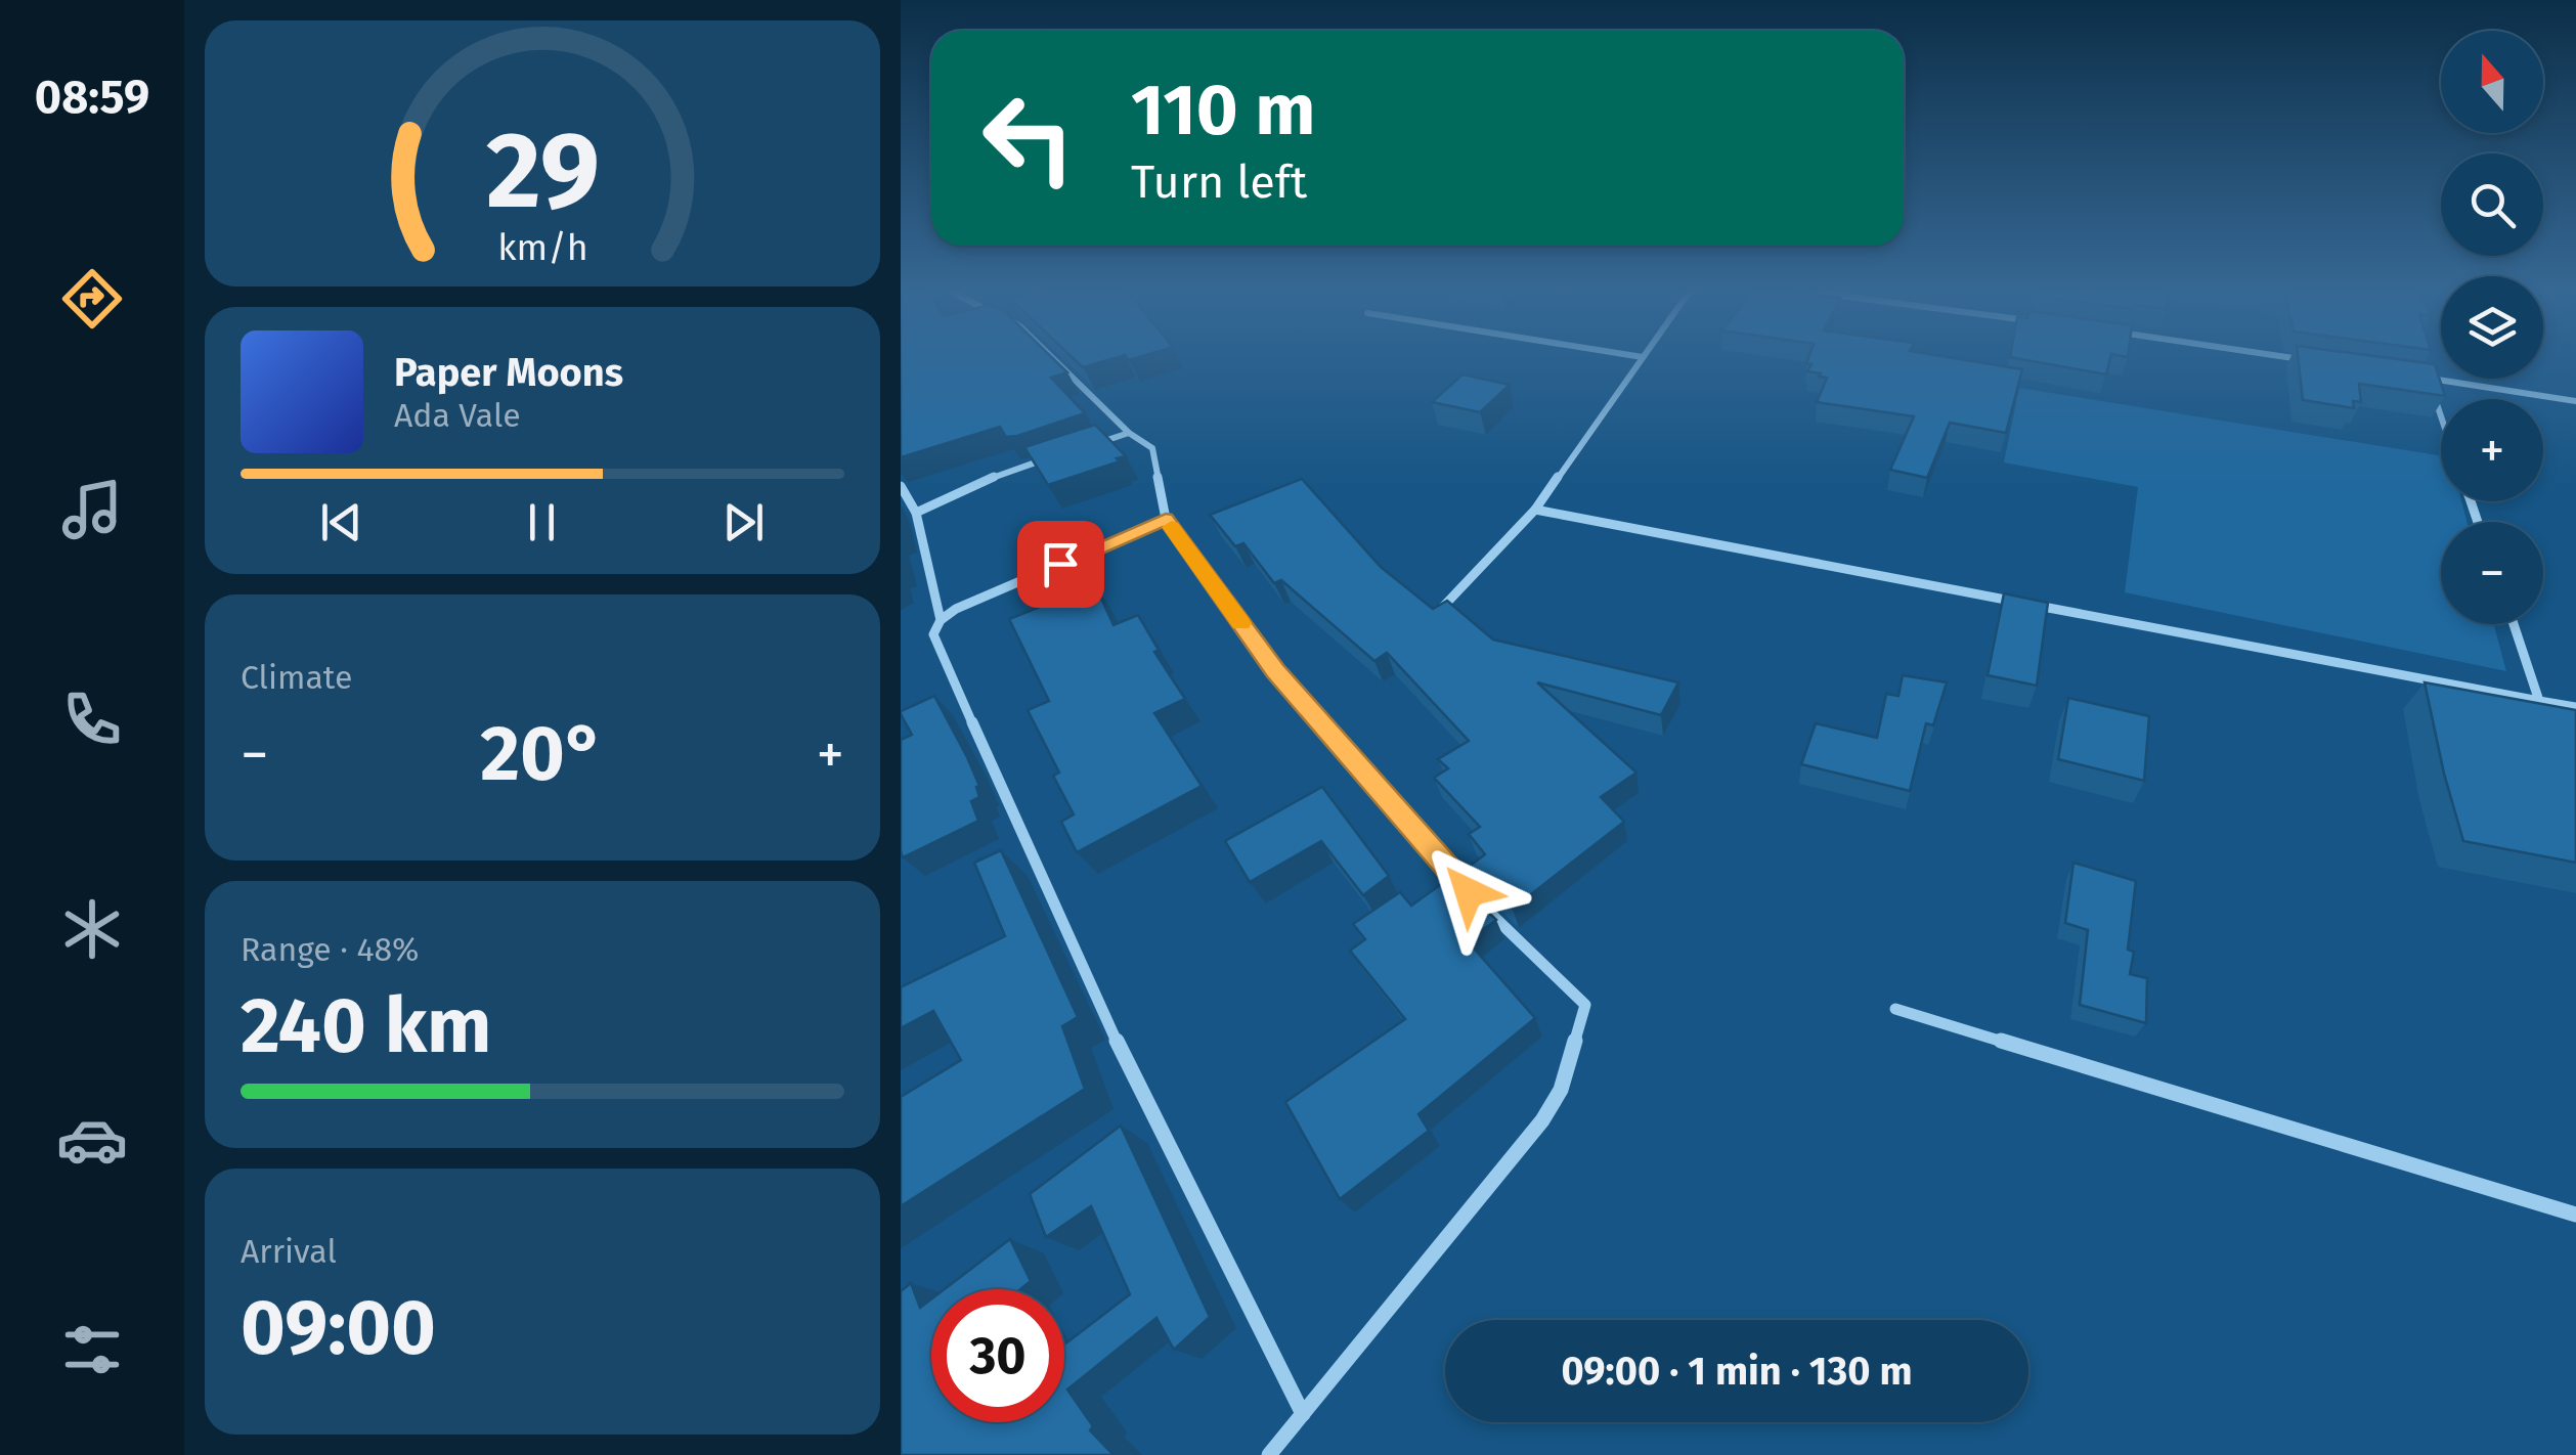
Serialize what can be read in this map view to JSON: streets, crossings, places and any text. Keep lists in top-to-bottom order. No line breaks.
{"north":"top","page":{"tabs":"08:59","map_buttons":["+","−"],"turn":["110 m","Turn left"],"song":["Paper Moons","Ada Vale"],"tile":["Climate",["Range · 48%","240 km"],["Arrival","09:00"]],"heat":["−","20°","+"],"limit":"30","trip":"09:00 · 1 min · 130 m","gauge":["29","km/h"]}}
